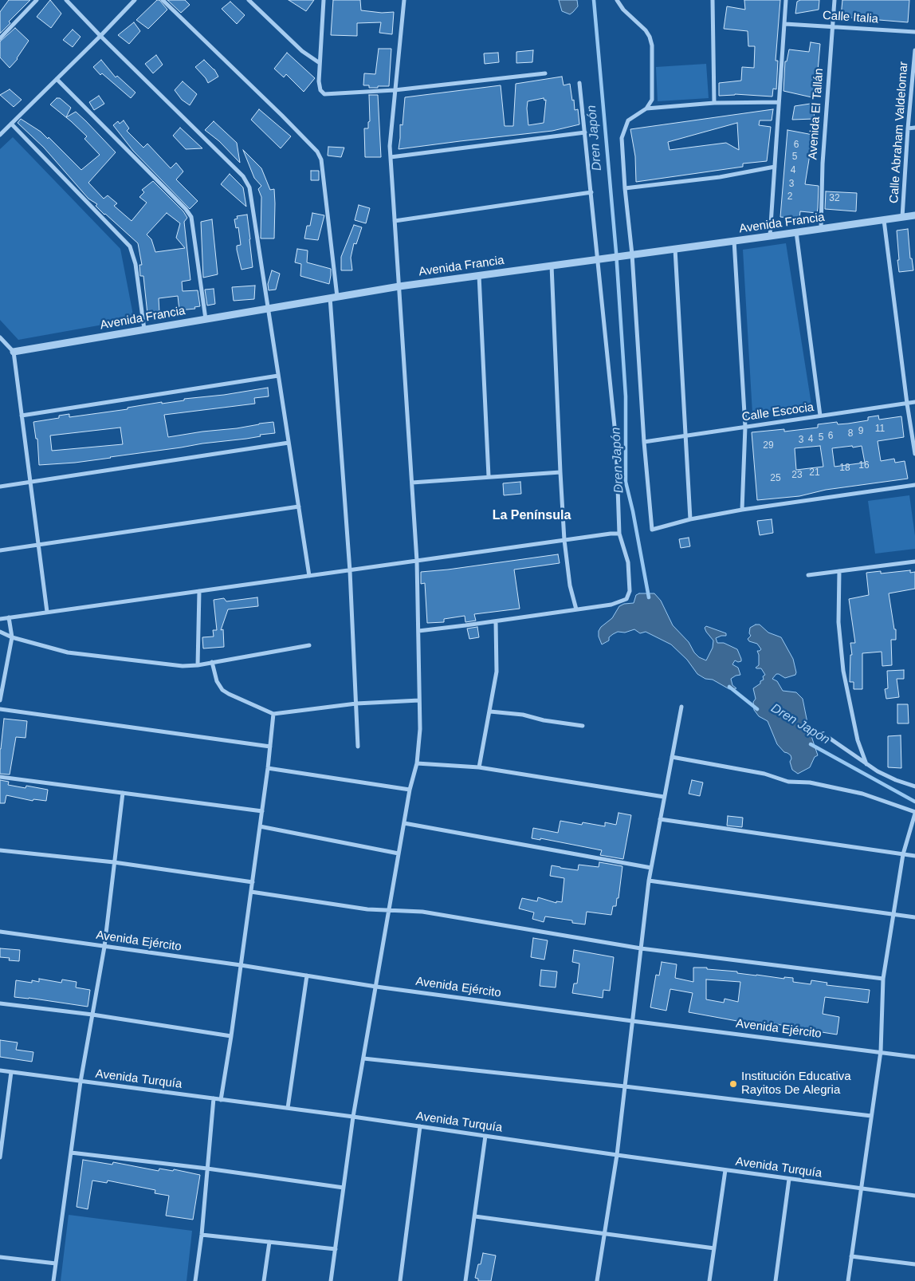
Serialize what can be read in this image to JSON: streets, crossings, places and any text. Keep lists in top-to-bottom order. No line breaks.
{"streets":{"street":["Calle Italia","Avenida El Tallán","Calle Abraham Valdelomar","Avenida Francia","Calle Escocia","Avenida Ejército","Avenida Turquía"]},"crossings":[["Calle Italia","Avenida El Tallán"],["Avenida El Tallán","Avenida Francia"],["Calle Abraham Valdelomar","Avenida Francia"]],"districts":["La Península"],"water":["Dren Japón"],"places":["Institución Educativa Rayitos De Alegria"],"house_numbers":["6","5","4","3","2","32","11","9","8","6","5","4","3","29","16","18","21","23","25"]}
